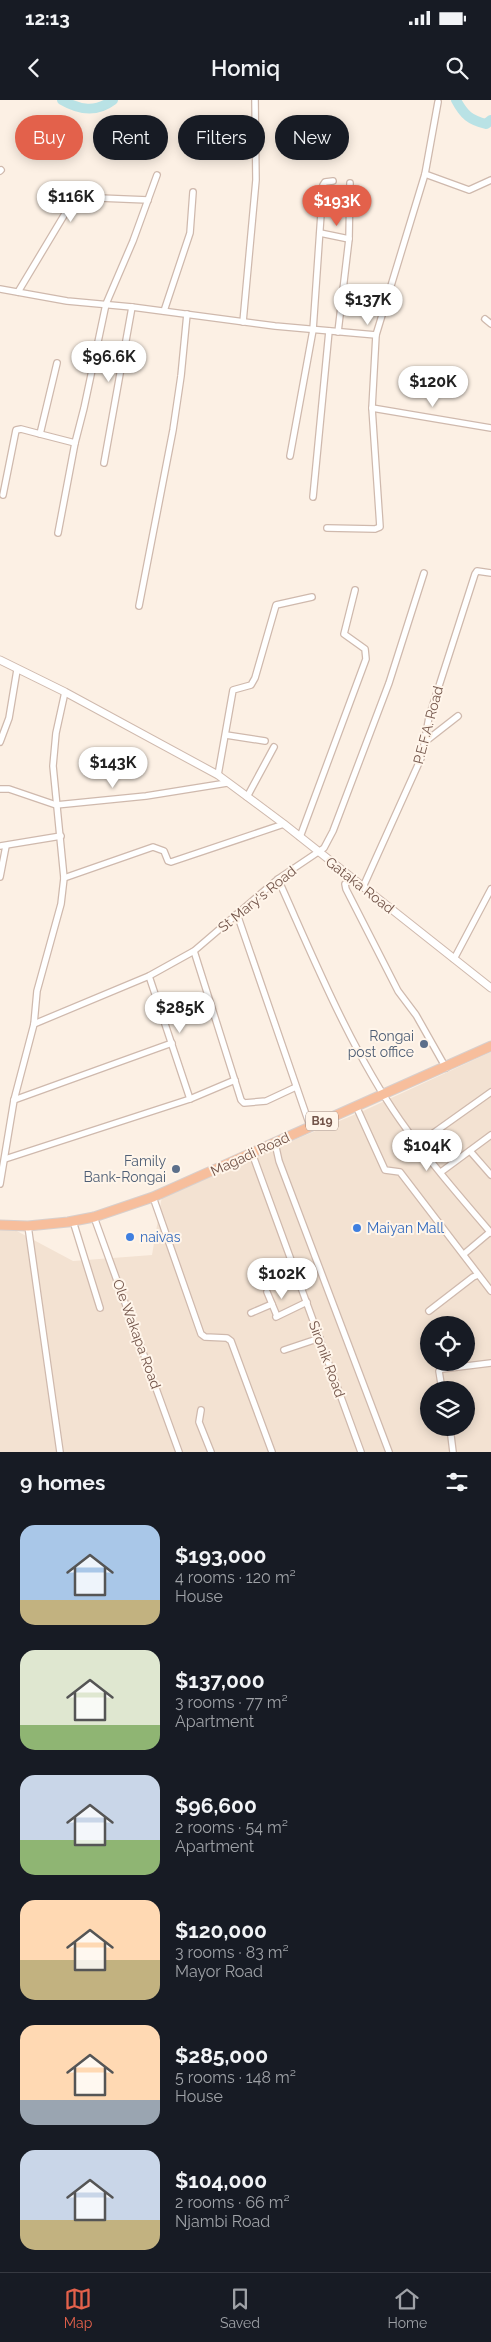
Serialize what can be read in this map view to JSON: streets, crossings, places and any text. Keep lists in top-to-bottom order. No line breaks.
{"streets":{"highway":["B19","Magadi Road"],"street":["P.E.F.A. Road","Gataka Road","St Mary's Road","Ole Wakapa Road","Sironik Road"]},"crossings":[["P.E.F.A. Road","Gataka Road"],["Gataka Road","St Mary's Road"],["Magadi Road","Ole Wakapa Road"],["Magadi Road","Sironik Road"]],"places":["Rongai post office","Family Bank-Rongai","Maiyan Mall","naivas"],"page":{"status":"12:13","header":"Homiq","chip":["Buy","Rent","Filters","New"],"price":["$116K","$193K","$137K","$96.6K","$120K","$143K","$285K","$104K","$102K"],"heading":"9 homes","list":[{"name":"$193,000","note":"4 rooms · 120 m² · House"},{"name":"$137,000","note":"3 rooms · 77 m² · Apartment"},{"name":"$96,600","note":"2 rooms · 54 m² · Apartment"},{"name":"$120,000","note":"3 rooms · 83 m² · Mayor Road"},{"name":"$285,000","note":"5 rooms · 148 m² · House"},{"name":"$104,000","note":"2 rooms · 66 m² · Njambi Road"}],"tabs":["Map","Saved","Home"]}}
